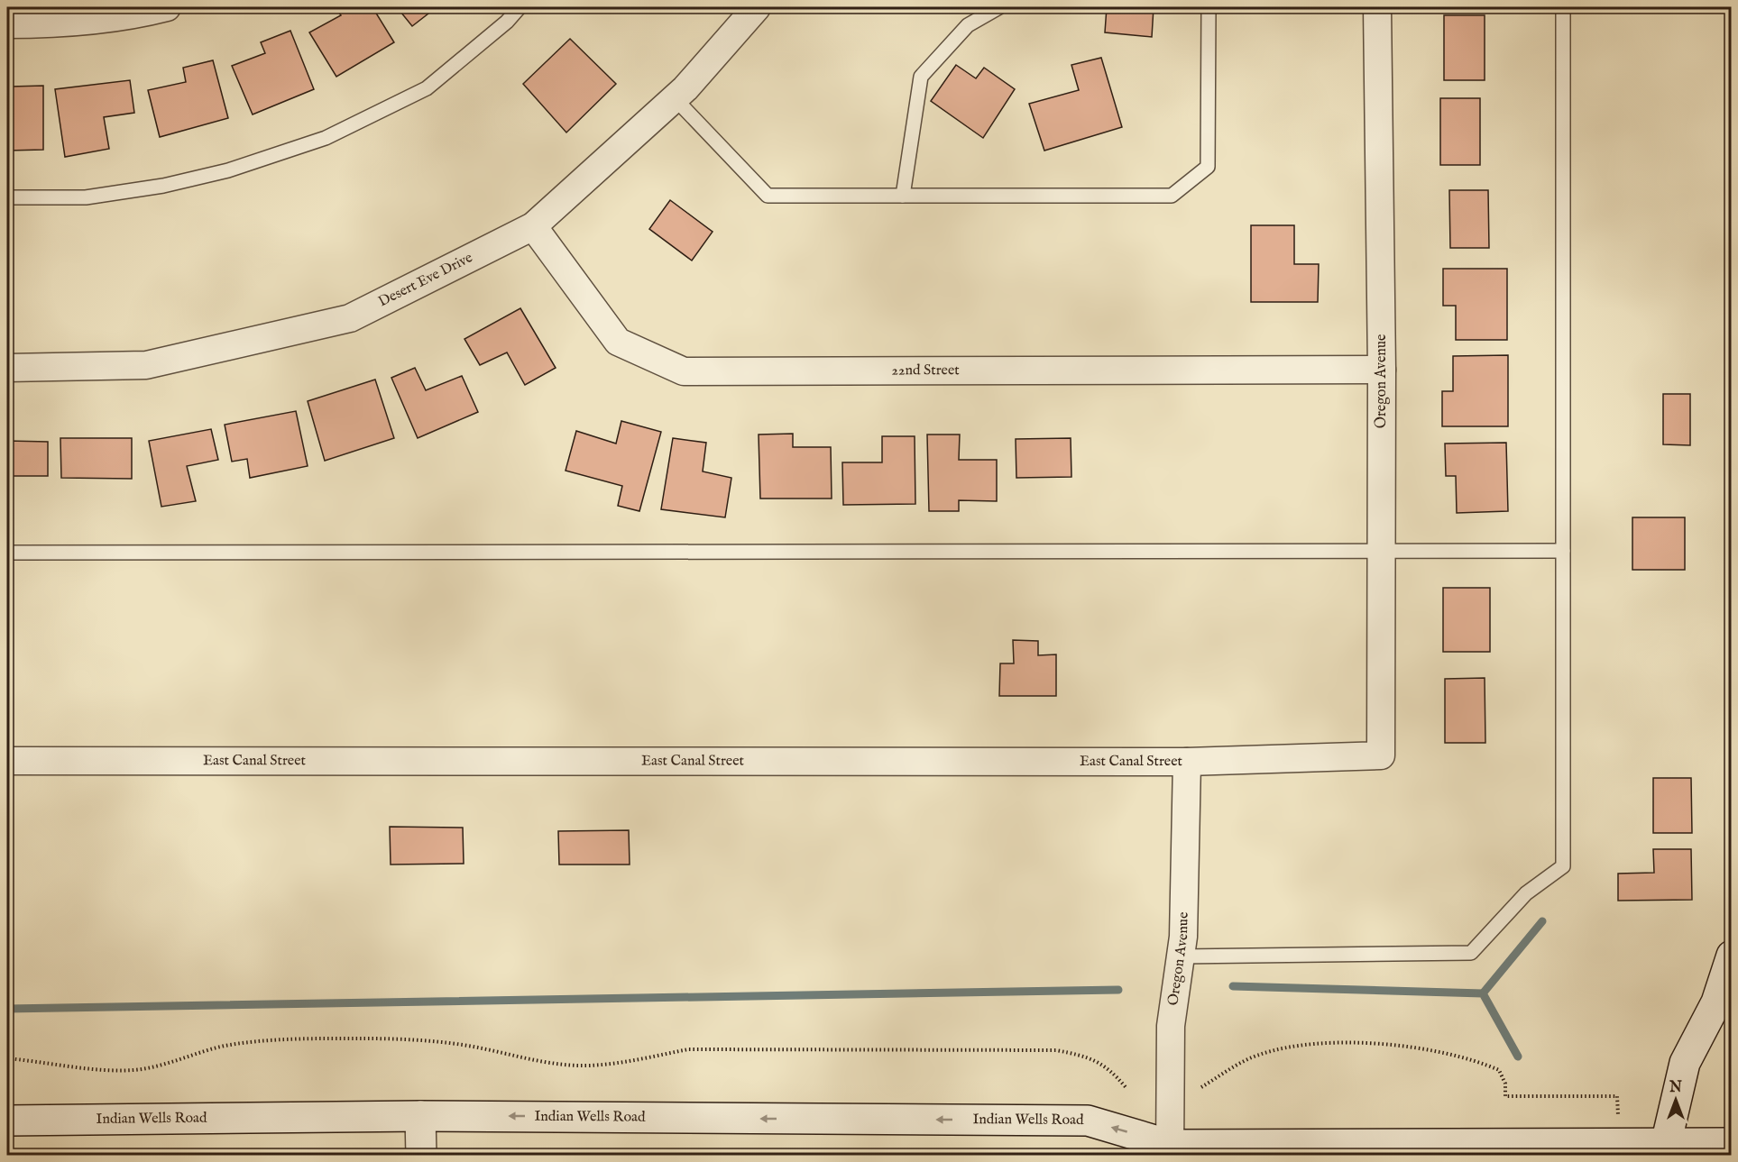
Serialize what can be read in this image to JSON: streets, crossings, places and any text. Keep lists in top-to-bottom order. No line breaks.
{"streets":{"main road":["Indian Wells Road"],"street":["Desert Eve Drive","22nd Street","Oregon Avenue","East Canal Street"]},"crossings":[["Desert Eve Drive","22nd Street"],["22nd Street","Oregon Avenue"],["Oregon Avenue","East Canal Street"],["Oregon Avenue","Indian Wells Road"]],"one_way":["Indian Wells Road"],"north":"top"}
